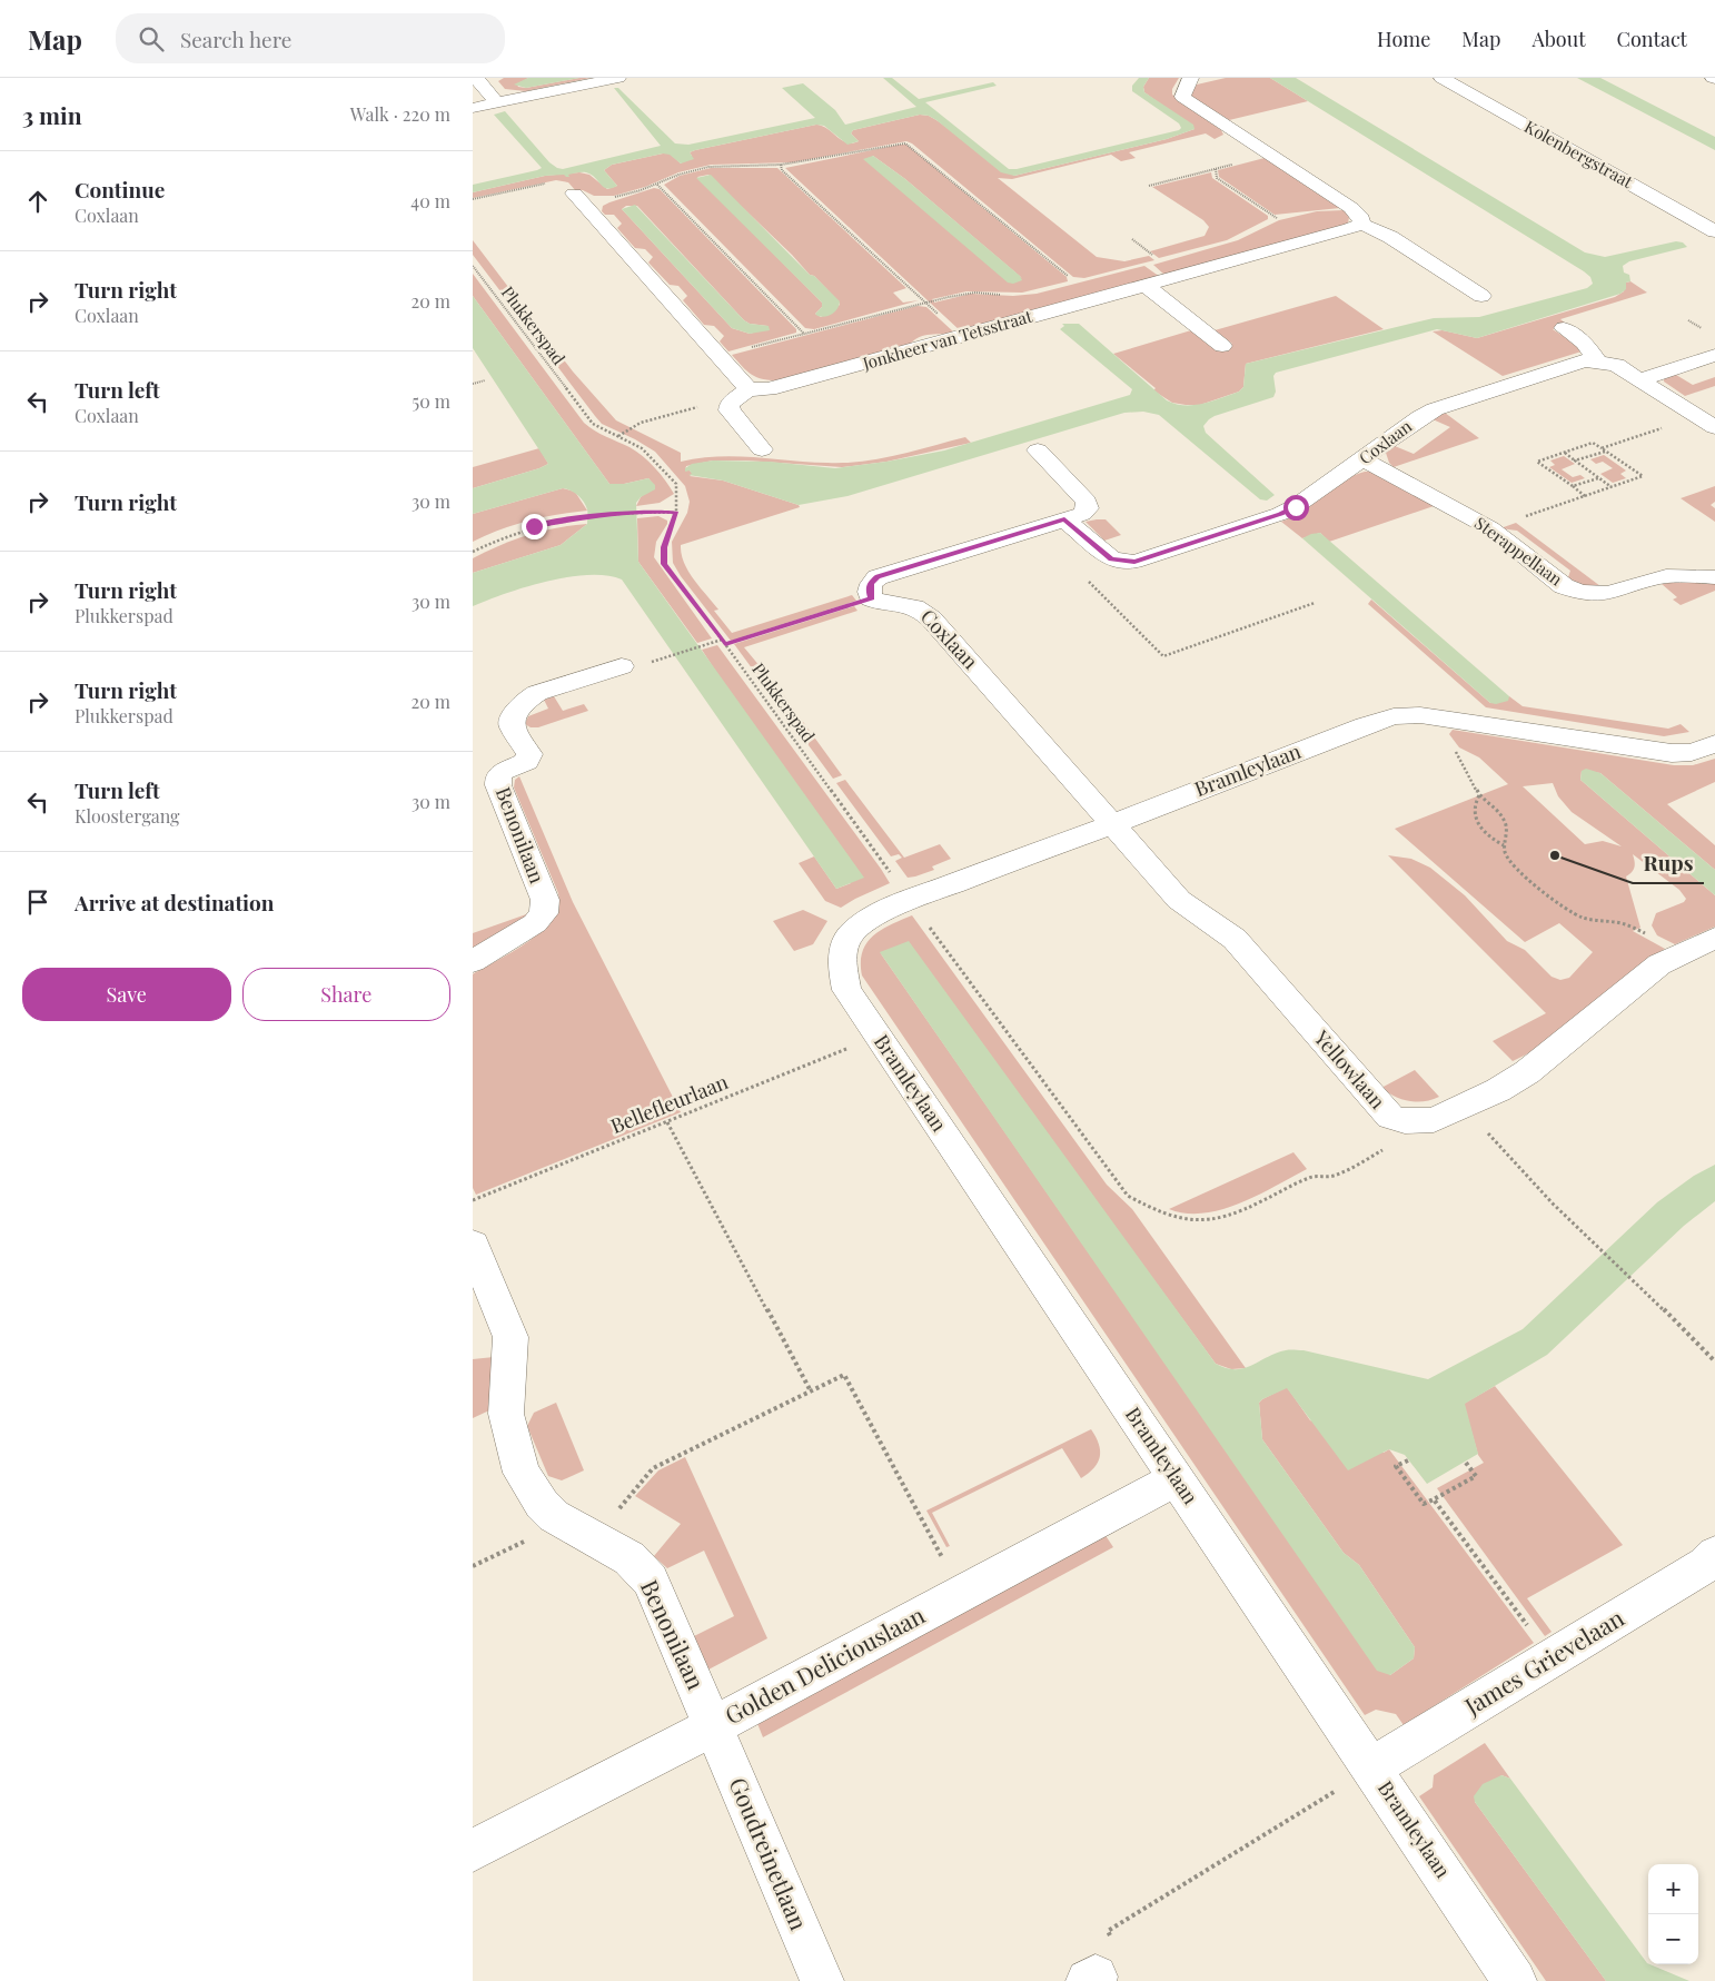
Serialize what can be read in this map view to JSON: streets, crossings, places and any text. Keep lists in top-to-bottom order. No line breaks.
{"streets":{"street":["Kolenbergstraat","Jonkheer van Tetsstraat","Coxlaan","Sterappellaan","Bramleylaan","Benonilaan","Yellowlaan","James Grievelaan","Golden Deliciouslaan","Goudreinetlaan"],"path":["Plukkerspad","Bellefleurlaan"]},"crossings":[["Plukkerspad","Bramleylaan"],["Plukkerspad","Yellowlaan"],["Coxlaan","Sterappellaan"],["Coxlaan","Bramleylaan"],["Coxlaan","Yellowlaan"],["Bramleylaan","Yellowlaan"],["Bramleylaan","Bellefleurlaan"],["Bramleylaan","James Grievelaan"],["Bramleylaan","Golden Deliciouslaan"],["Benonilaan","Golden Deliciouslaan"],["Benonilaan","Goudreinetlaan"],["Golden Deliciouslaan","Goudreinetlaan"]],"places":["Rups"],"page":{"header":"Map","search":"Search here","nav":["Home","Map","About","Contact"],"heading":["3 min","Walk · 220 m"],"list":[["Continue","Coxlaan","40 m"],["Turn right","Coxlaan","20 m"],["Turn left","Coxlaan","50 m"],["Turn right","30 m"],["Turn right","Plukkerspad","30 m"],["Turn right","Plukkerspad","20 m"],["Turn left","Kloostergang","30 m"],"Arrive at destination"],"buttons":["Save","Share"],"map_buttons":["+","−"]}}
